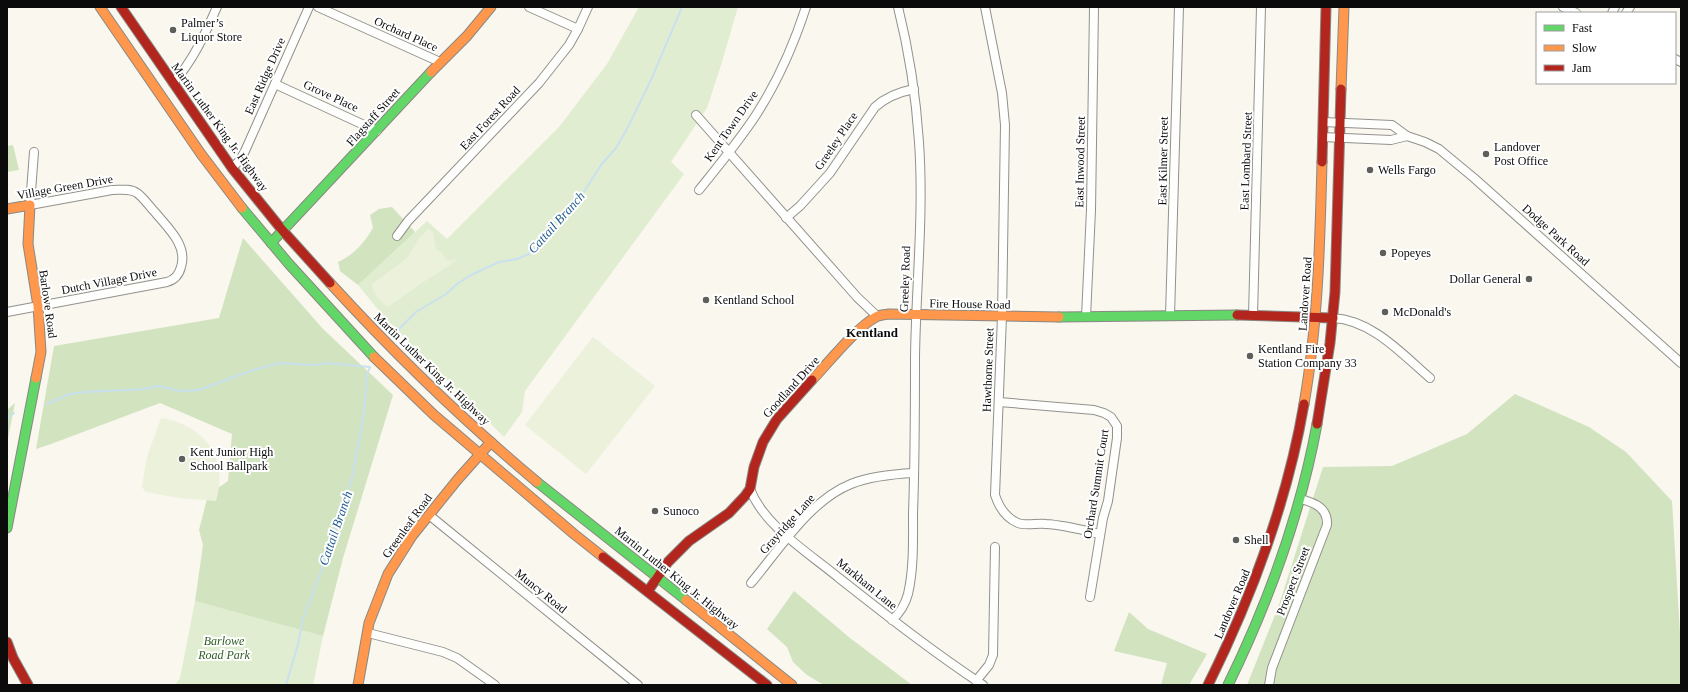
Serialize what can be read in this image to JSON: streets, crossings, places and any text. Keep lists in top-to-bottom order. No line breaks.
{"streets":{"main road":["Flagstaff Street","Martin Luther King Jr. Highway","Village Green Drive","Landover Road","Barlowe Road","Fire House Road","Goodland Drive","Greenleaf Road"],"street":["Orchard Place","East Ridge Drive","Grove Place","East Forest Road","Kent Town Drive","Greeley Place","East Kilmer Street","East Lombard Street","East Inwood Street","Dodge Park Road","Greeley Road","Dutch Village Drive","Hawthorne Street","Orchard Summit Court","Grayridge Lane","Prospect Street","Markham Lane","Muncy Road"]},"crossings":[["Orchard Place","Flagstaff Street"],["East Ridge Drive","Grove Place"],["East Ridge Drive","Martin Luther King Jr. Highway"],["Grove Place","Flagstaff Street"],["Flagstaff Street","Martin Luther King Jr. Highway"],["Martin Luther King Jr. Highway","Goodland Drive"],["Martin Luther King Jr. Highway","Greenleaf Road"],["Greeley Place","Greeley Road"],["East Kilmer Street","Fire House Road"],["East Lombard Street","Fire House Road"],["East Inwood Street","Fire House Road"],["Village Green Drive","Dutch Village Drive"],["Village Green Drive","Barlowe Road"],["Dodge Park Road","Landover Road"],["Greeley Road","Fire House Road"],["Greeley Road","Grayridge Lane"],["Greeley Road","Markham Lane"],["Dutch Village Drive","Barlowe Road"],["Landover Road","Fire House Road"],["Fire House Road","Hawthorne Street"],["Fire House Road","Goodland Drive"],["Hawthorne Street","Orchard Summit Court"],["Goodland Drive","Markham Lane"],["Grayridge Lane","Markham Lane"],["Greenleaf Road","Muncy Road"]],"districts":["Kentland"],"water":["Cattail Branch"],"parks":["Barlowe Road Park"],"places":["Palmer’s Liquor Store","Landover Post Office","Wells Fargo","Popeyes","Dollar General","Kentland School","McDonald's","Kentland Fire Station Company 33","Kent Junior High School Ballpark","Sunoco","Shell"],"legend":["Fast","Slow","Jam"]}
